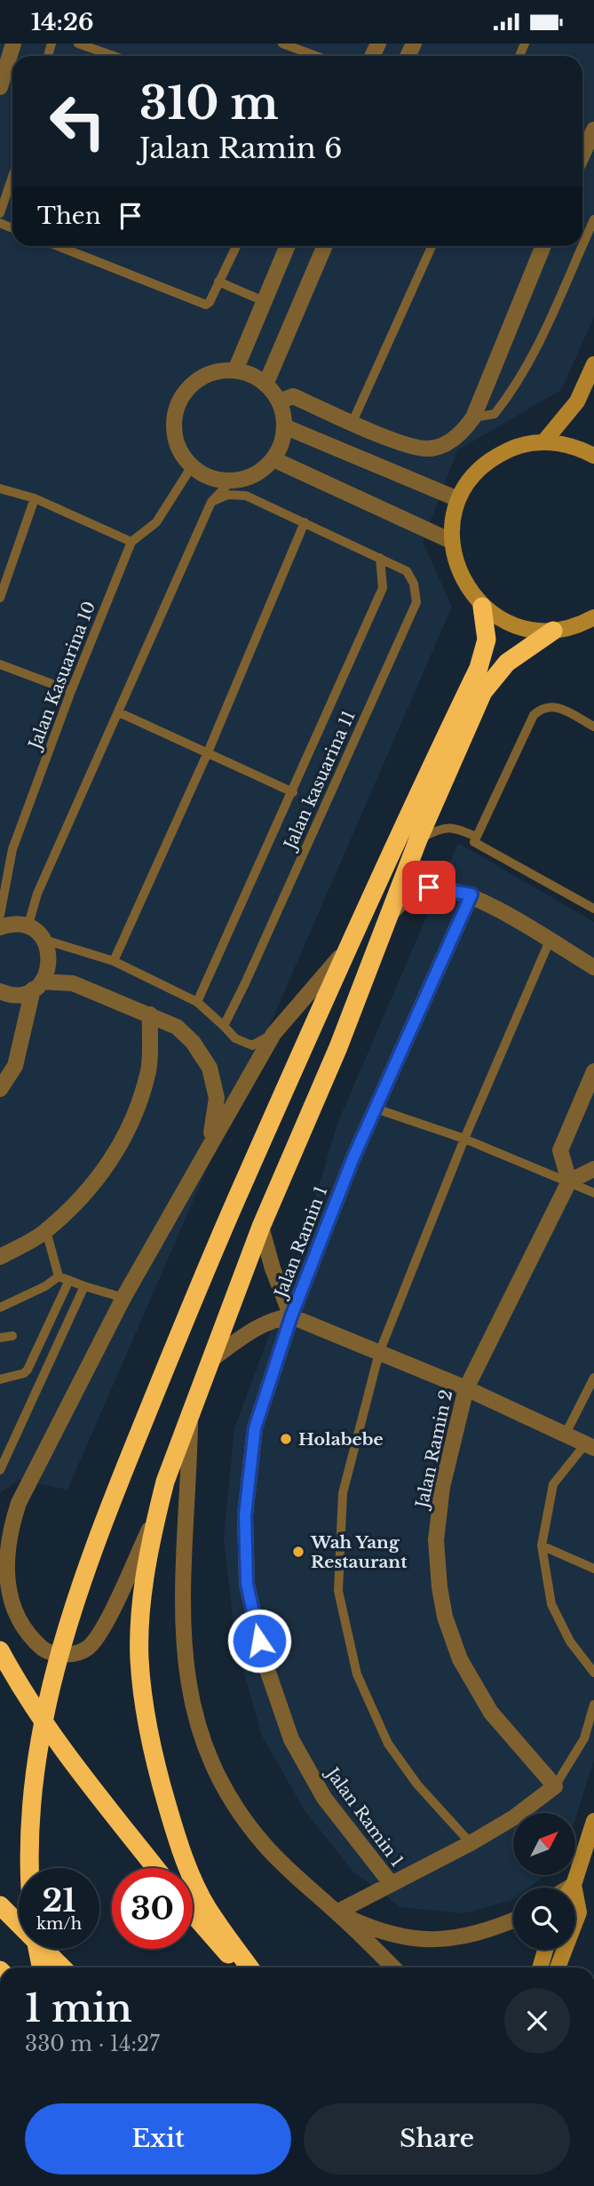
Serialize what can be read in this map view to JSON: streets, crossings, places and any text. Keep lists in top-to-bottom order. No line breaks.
{"streets":{"street":["Jalan Ramin 1","Jalan Ramin 2"],"lane":["Jalan Kasuarina 10","Jalan kasuarina 11"]},"places":["Holabebe","Wah Yang Restaurant"],"north":"top right","page":{"status":"14:26","turn":["310 m","Jalan Ramin 6"],"then":"Then","speed":"21 km/h","limit":"30","heading":["1 min","330 m · 14:27"],"buttons":["Exit","Share"]}}
